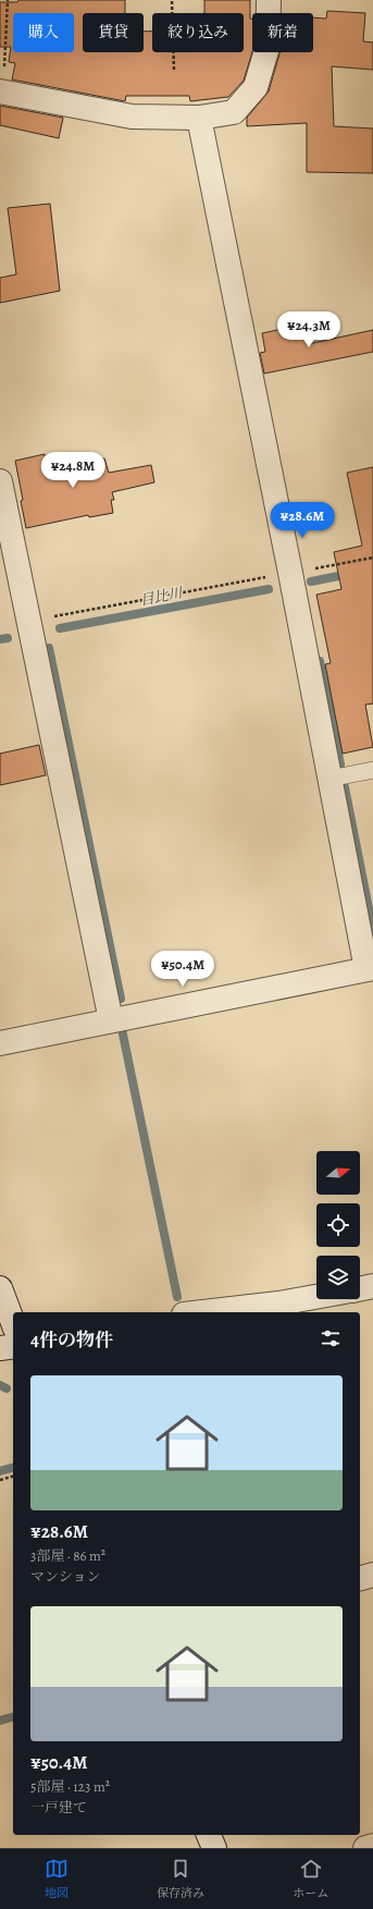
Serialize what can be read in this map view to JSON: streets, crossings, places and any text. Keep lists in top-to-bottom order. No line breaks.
{"water":["目比川"],"north":"right","page":{"chip":["購入","賃貸","絞り込み","新着"],"price":["¥24.3M","¥24.8M","¥28.6M","¥50.4M"],"heading":"4件の物件","list":[{"name":"¥28.6M","note":"3部屋 · 86 m² · マンション"},{"name":"¥50.4M","note":"5部屋 · 123 m² · 一戸建て"}],"tabs":["地図","保存済み","ホーム"]}}
